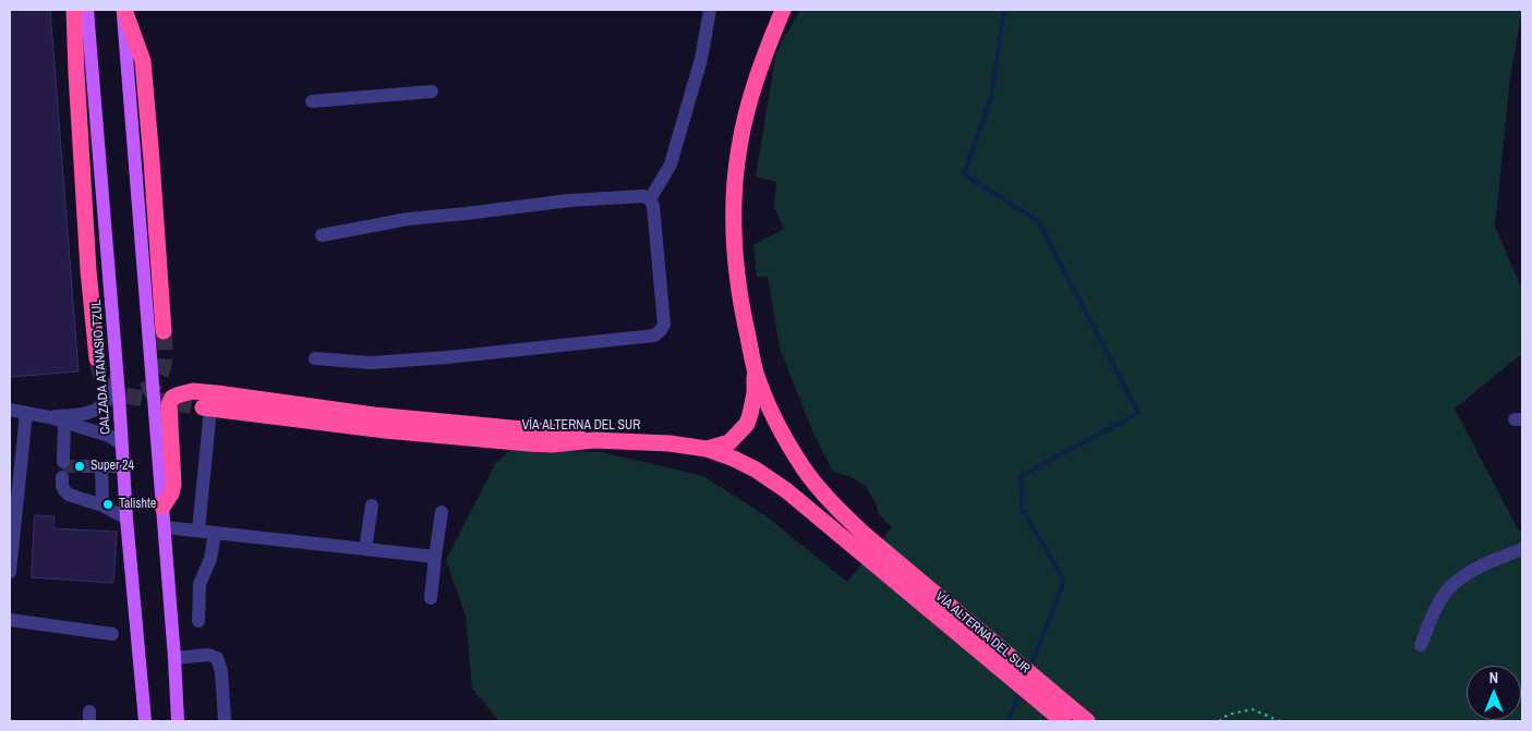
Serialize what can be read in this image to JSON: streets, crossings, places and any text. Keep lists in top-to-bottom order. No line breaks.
{"streets":{"highway":["VÍA ALTERNA DEL SUR"],"main road":["CALZADA ATANASIO TZUL"]},"places":["Super 24","Talishte"],"north":"top"}
